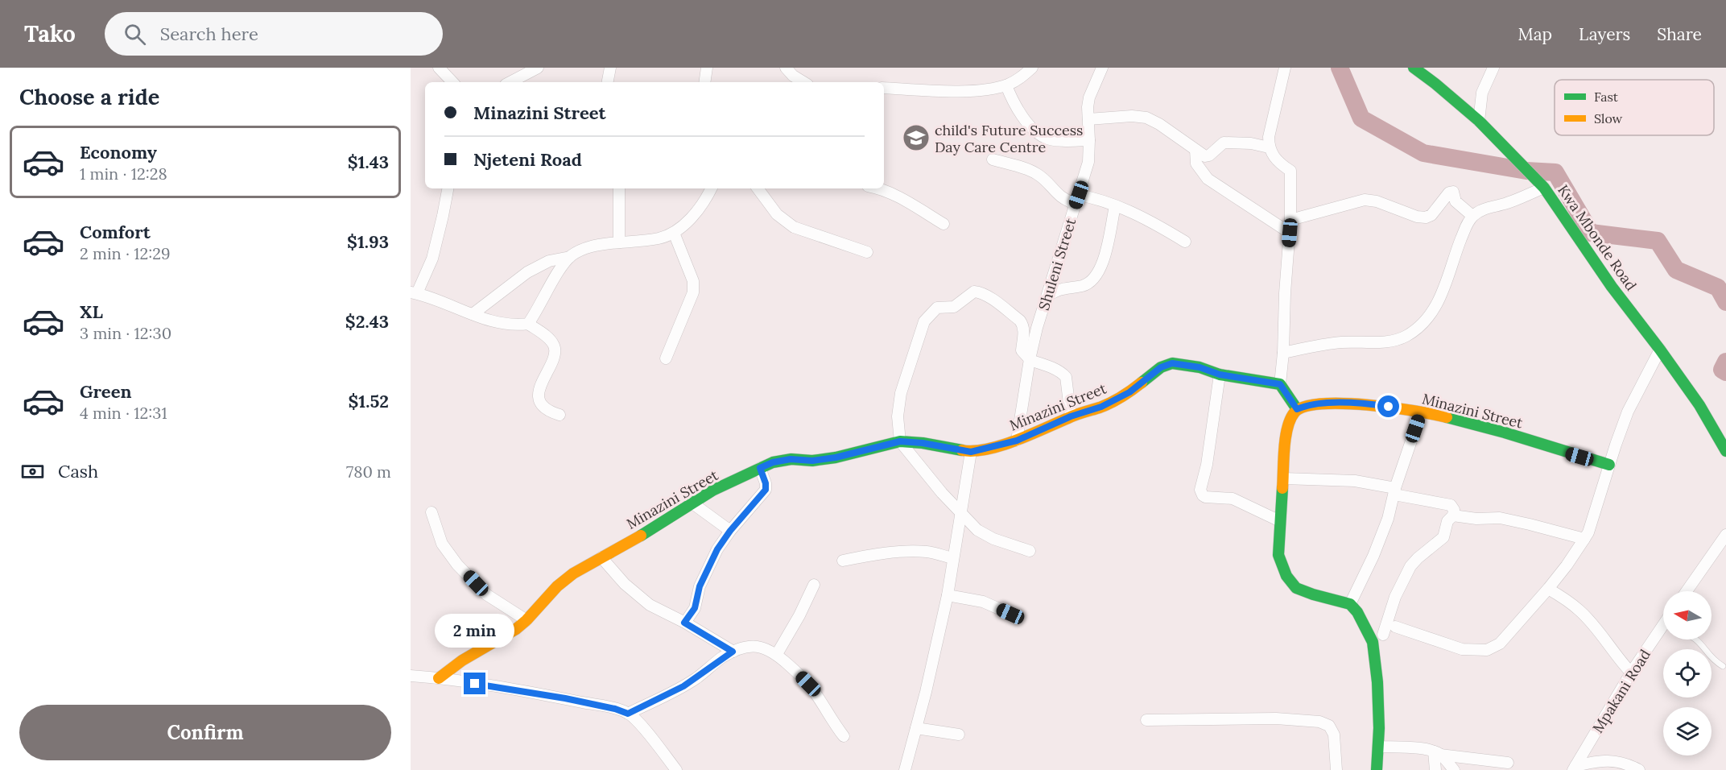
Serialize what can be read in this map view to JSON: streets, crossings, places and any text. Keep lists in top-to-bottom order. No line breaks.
{"streets":{"street":["Kwa Mbonde Road","Shuleni Street","Minazini Street","Mpakani Road"]},"crossings":[["Shuleni Street","Minazini Street"]],"places":{"school or university":["child's Future Success Day Care Centre"]},"legend":["Fast","Slow"],"north":"left","page":{"header":"Tako","search":"Search here","nav":["Map","Layers","Share"],"heading":"Choose a ride","banner":["Minazini Street","Njeteni Road"],"list":[{"name":"Economy","note":"1 min · 12:28","value":"$1.43"},{"name":"Comfort","note":"2 min · 12:29","value":"$1.93"},{"name":"XL","note":"3 min · 12:30","value":"$2.43"},{"name":"Green","note":"4 min · 12:31","value":"$1.52"}],"pay":["Cash","780 m"],"bubble":"2 min","buttons":"Confirm"}}
